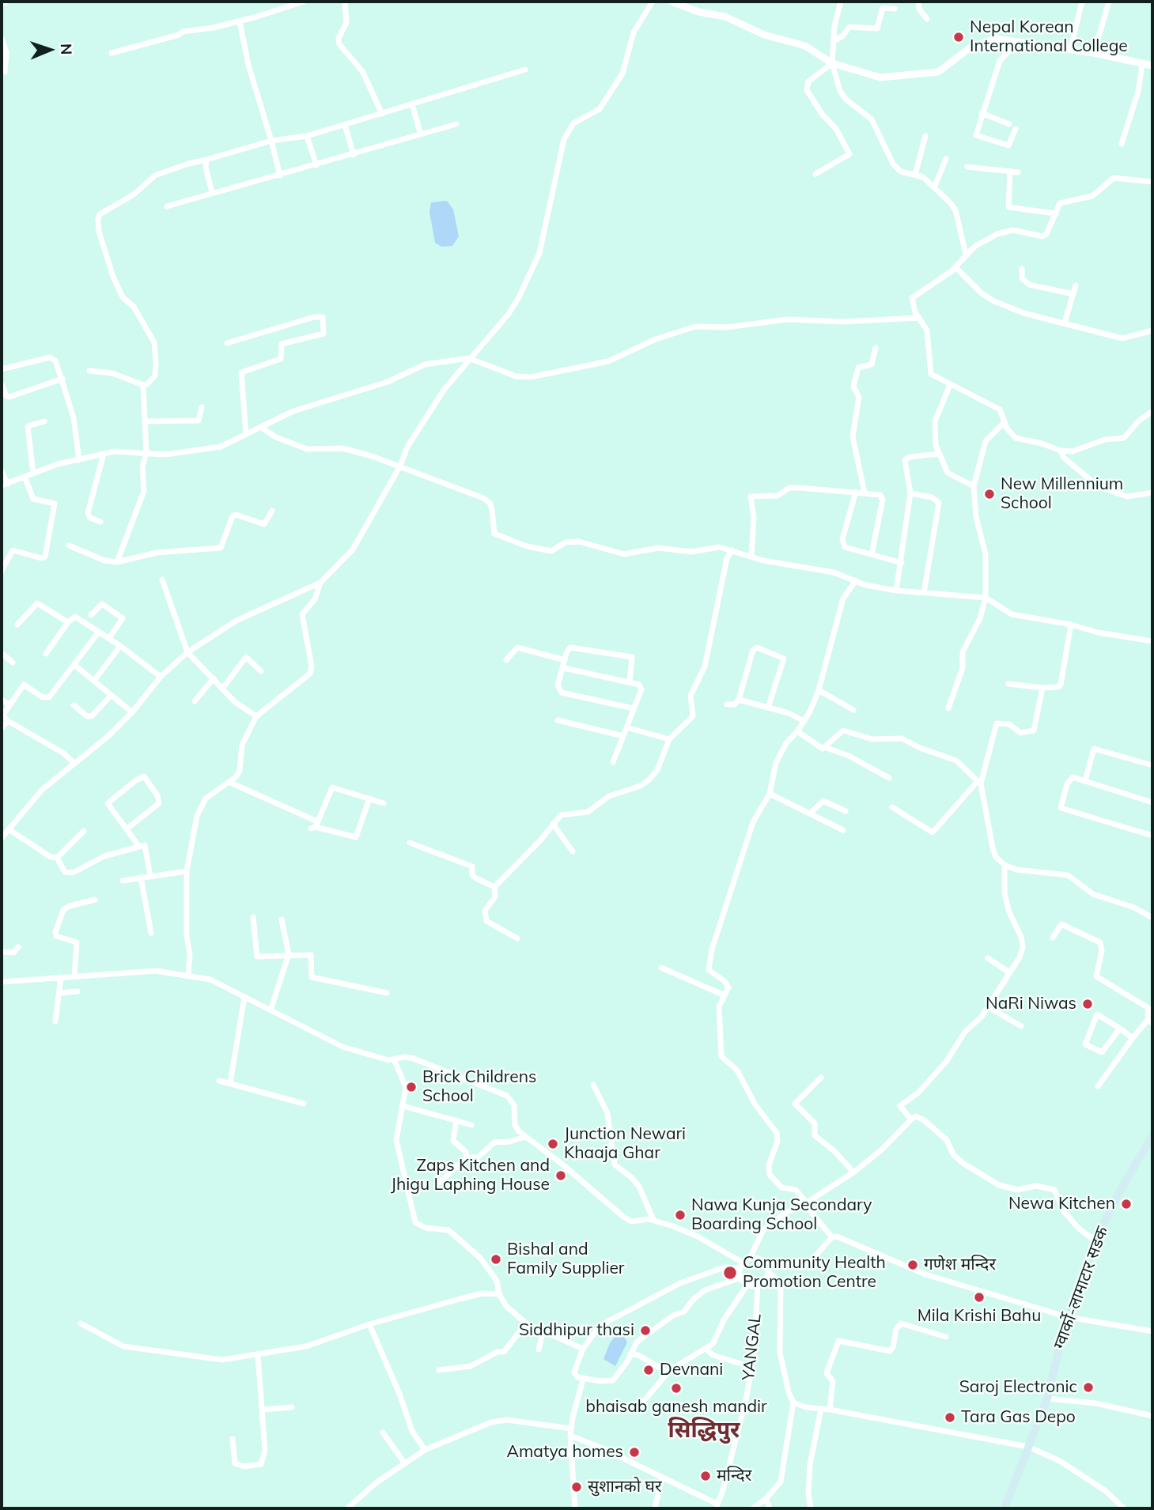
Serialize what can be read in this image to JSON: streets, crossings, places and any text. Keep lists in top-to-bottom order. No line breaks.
{"streets":{"main road":["ग्वार्को-लामाटार सडक"],"street":["YANGAL"]},"districts":["सिद्धिपुर"],"places":["Nepal Korean International College","New Millennium School","NaRi Niwas","Brick Childrens School","Junction Newari Khaaja Ghar","Zaps Kitchen and Jhigu Laphing House","Newa Kitchen","Nawa Kunja Secondary Boarding School","Bishal and Family Supplier","गणेश मन्दिर","Community Health Promotion Centre","Mila Krishi Bahu","Siddhipur thasi","Devnani","Saroj Electronic","bhaisab ganesh mandir","Tara Gas Depo","Amatya homes","मन्दिर","सुशानको घर"],"north":"right"}
